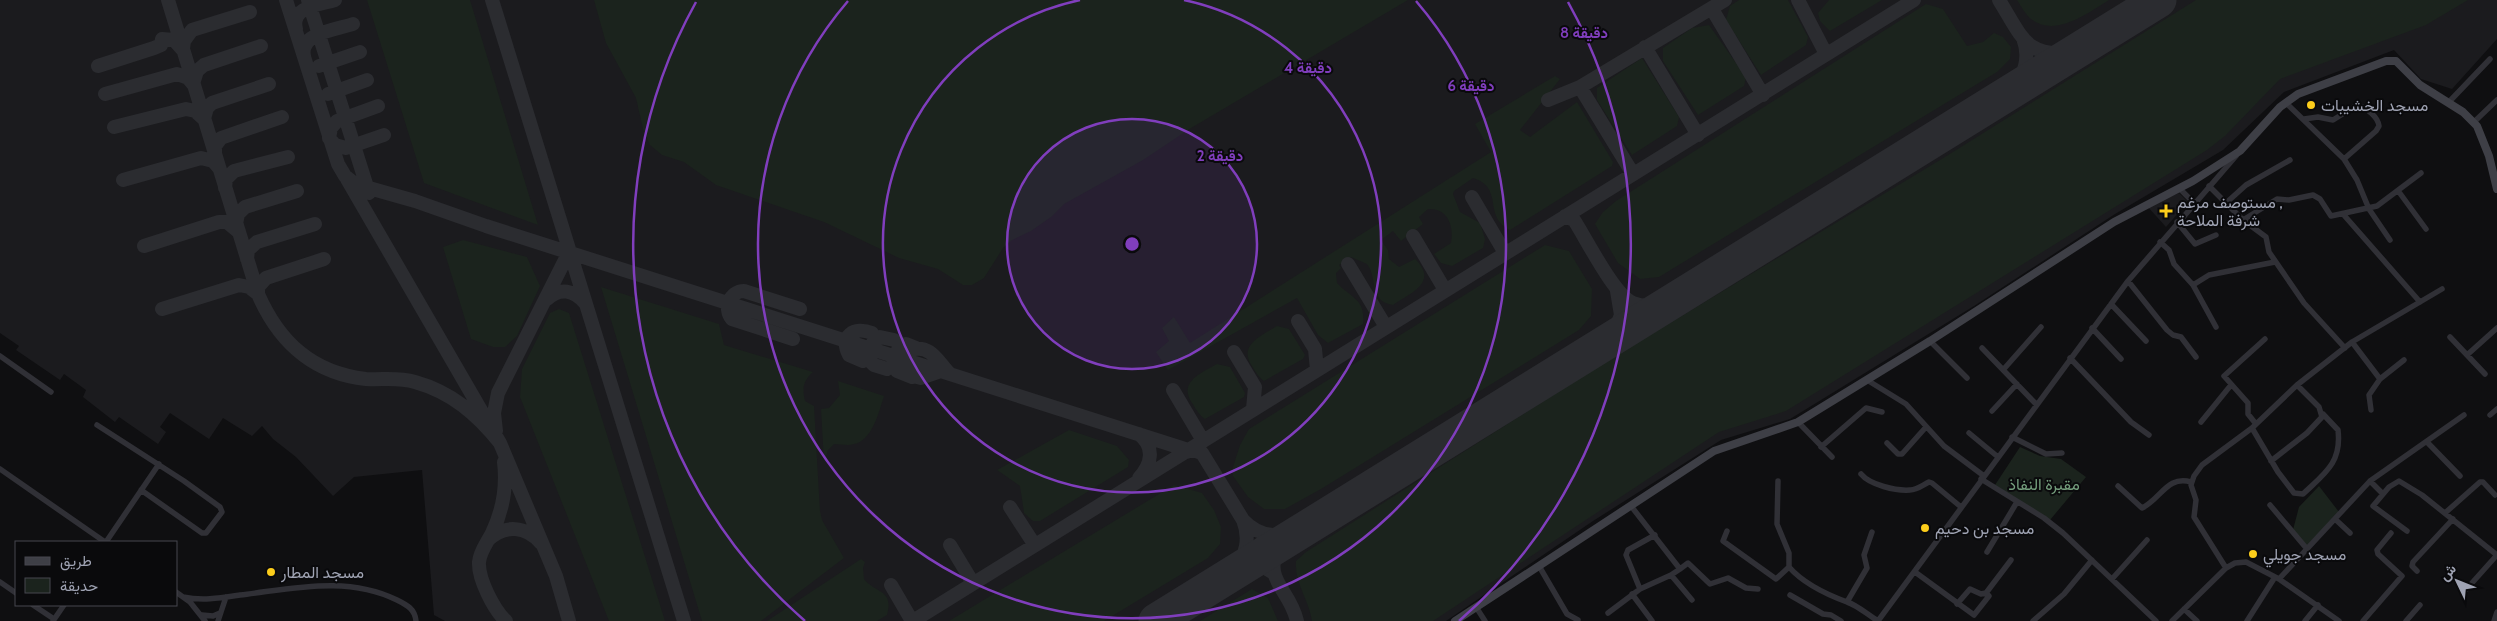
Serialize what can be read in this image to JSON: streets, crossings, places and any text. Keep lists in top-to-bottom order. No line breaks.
{"parks":["مقبرة النفاذ"],"places":{"other":["مسجد الخشيبات","مسجد بن دحيم","مسجد جويلي","مسجد المطار"],"health":["مستوصف مرغم , شرفة الملاحة"]},"legend":["طريق","حديقة"],"north":"top left","rings":["8 دقيقة","4 دقيقة","6 دقيقة","2 دقيقة"]}
